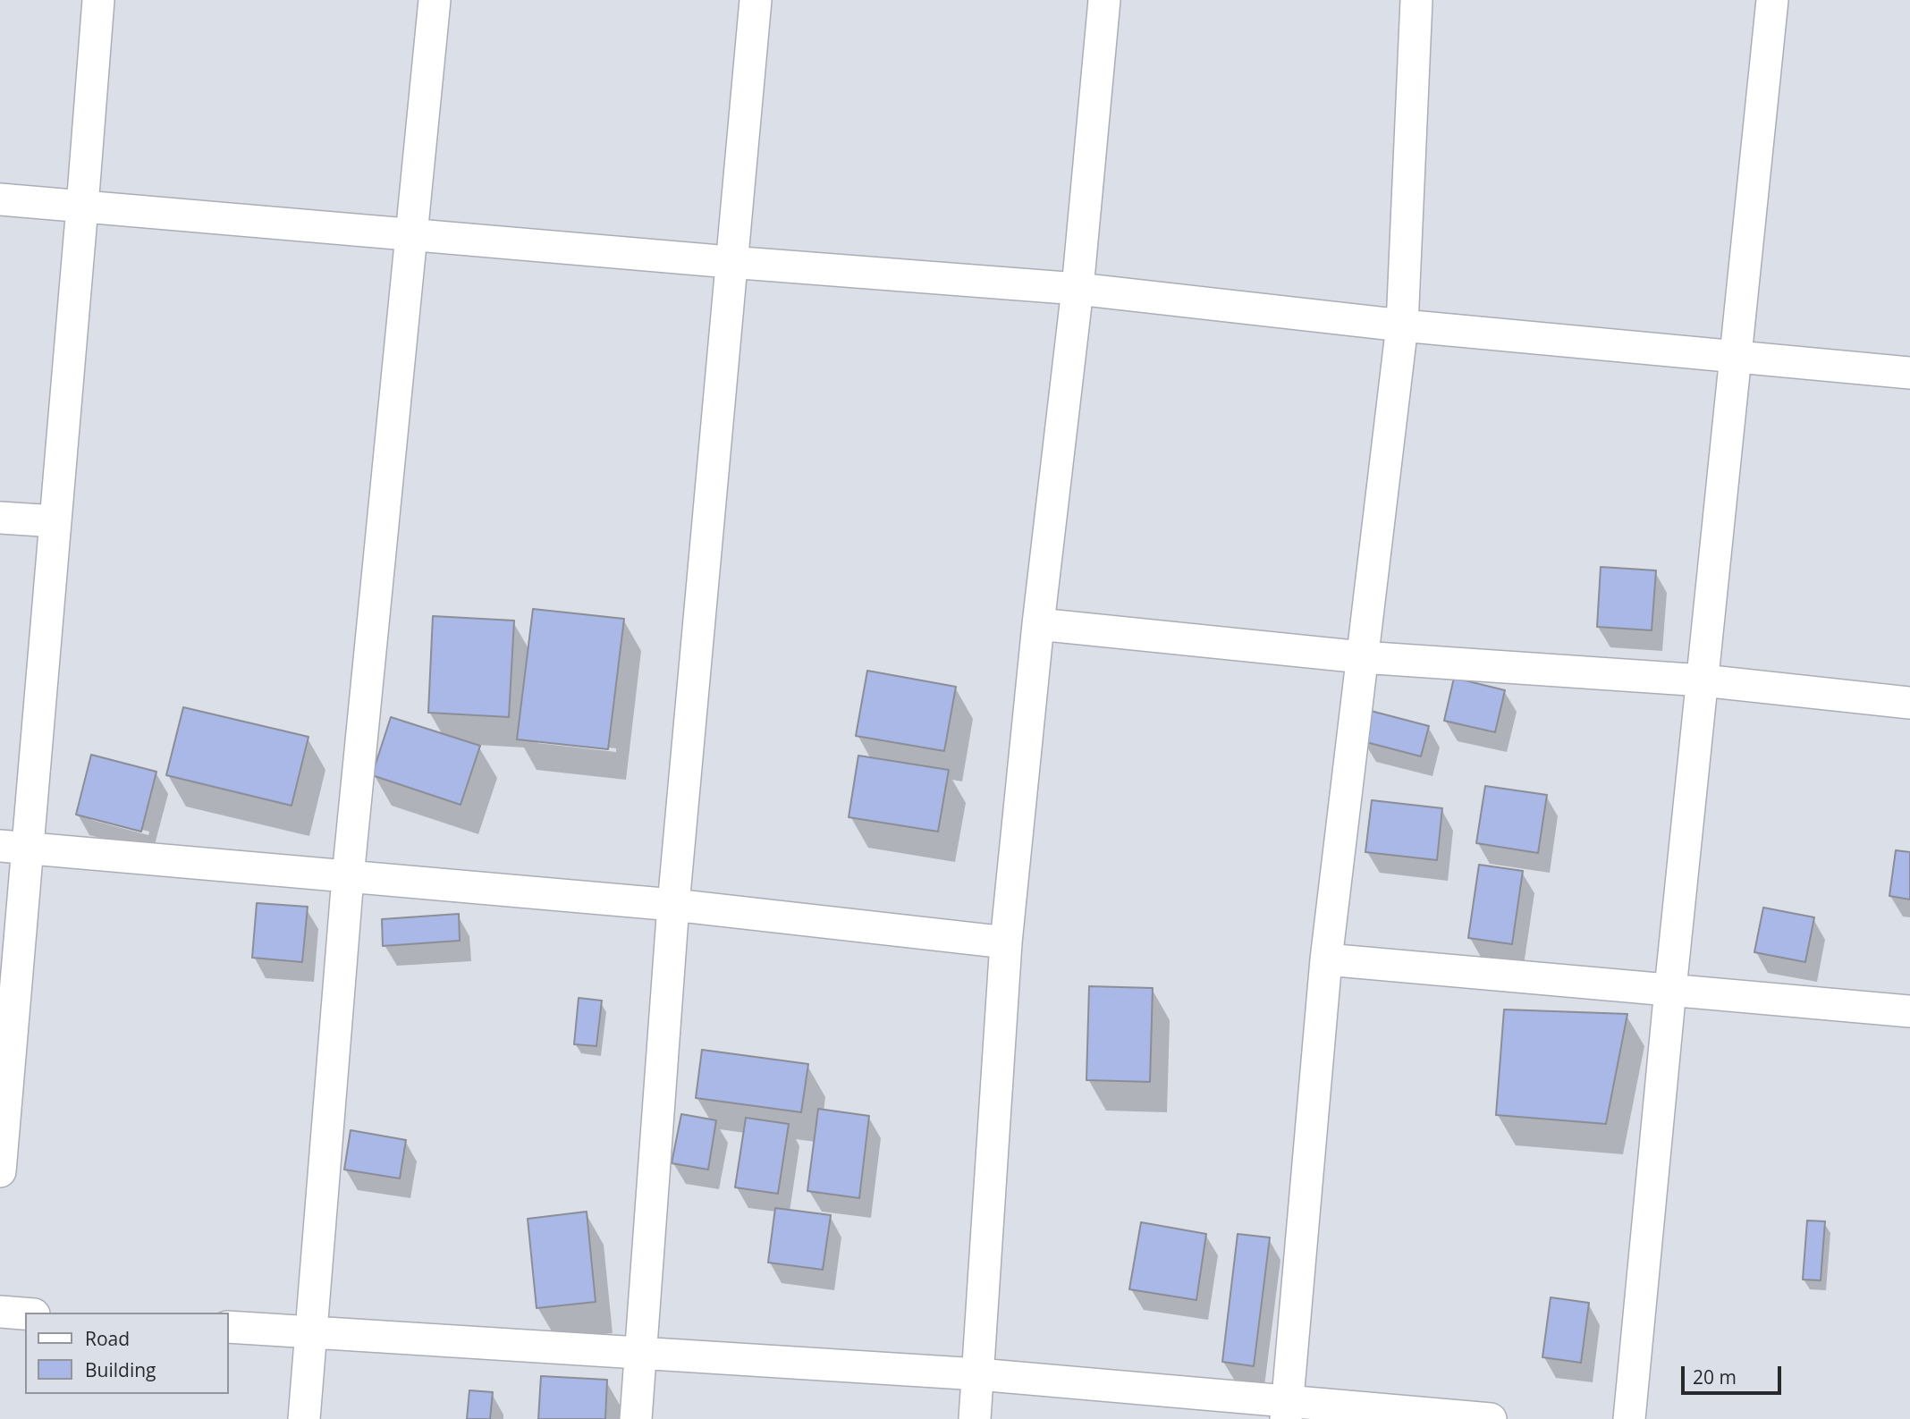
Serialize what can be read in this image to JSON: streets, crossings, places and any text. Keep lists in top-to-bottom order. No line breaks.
{"legend":["Road","Building"],"scale_bar":"20 m"}
